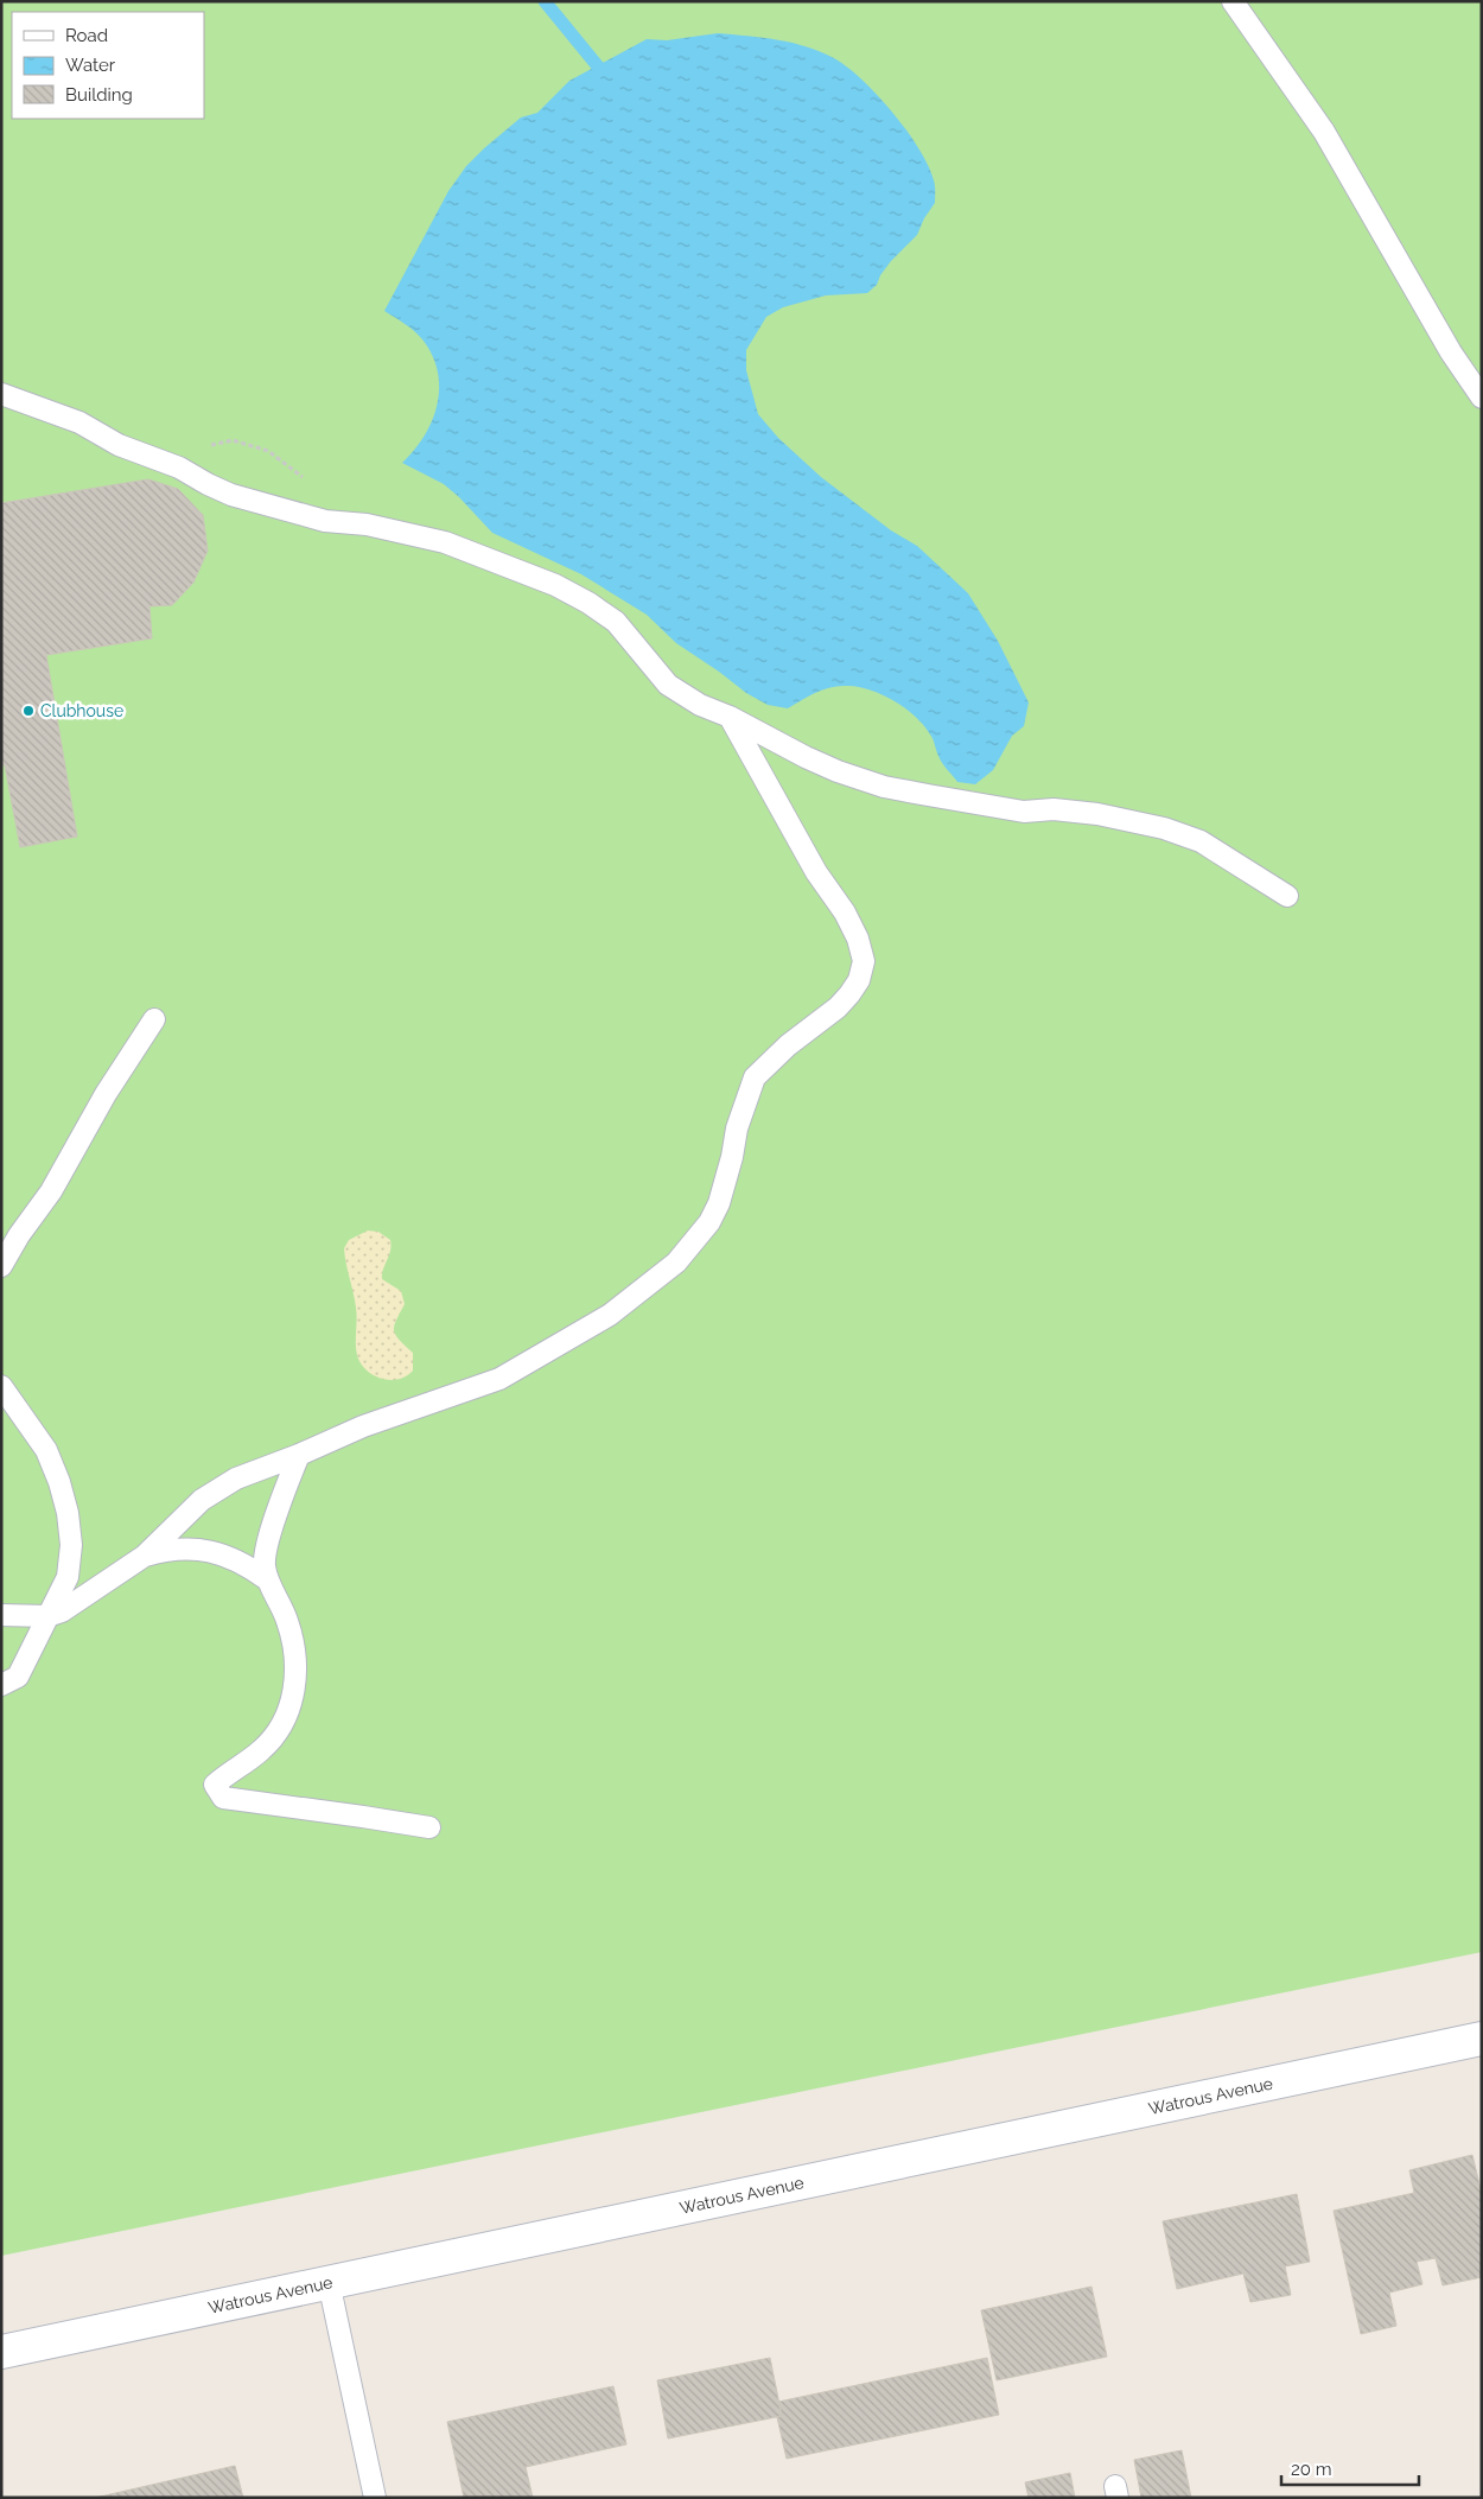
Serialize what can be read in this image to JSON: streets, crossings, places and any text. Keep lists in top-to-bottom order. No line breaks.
{"streets":{"street":["Watrous Avenue"]},"places":["Clubhouse"],"legend":["Road","Water","Building"],"scale_bar":"20 m"}
